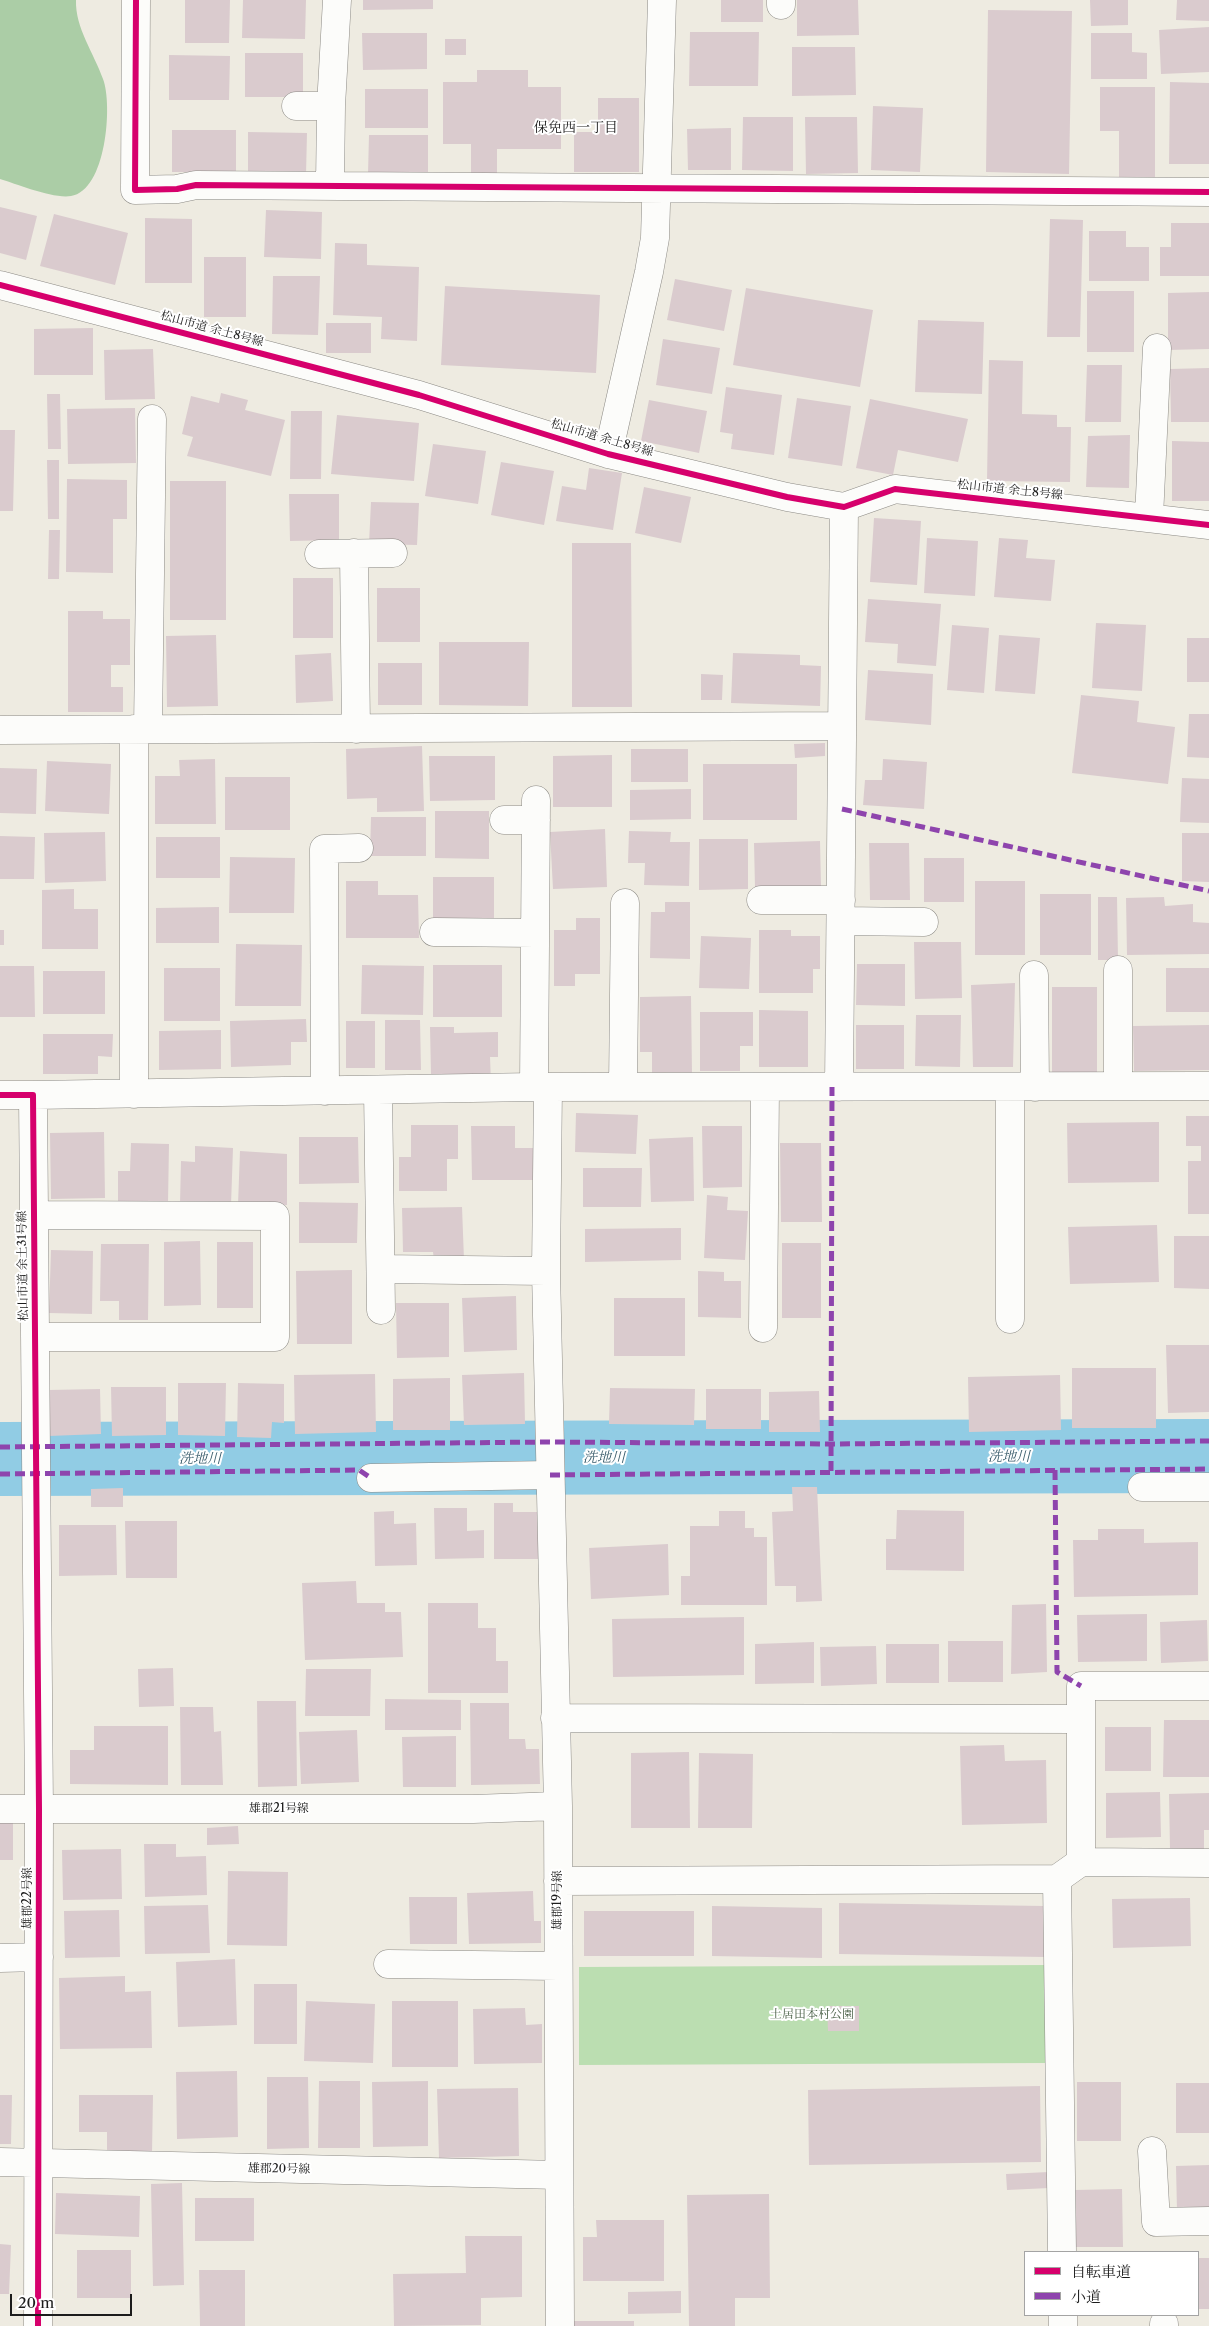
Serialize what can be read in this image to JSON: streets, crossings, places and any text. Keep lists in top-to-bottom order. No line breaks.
{"streets":{"street":["松山市道 余土8号線","松山市道 余土31号線","雄郡21号線","雄郡22号線","雄郡19号線","雄郡20号線"]},"crossings":[["松山市道 余土31号線","雄郡22号線"],["雄郡21号線","雄郡22号線"],["雄郡21号線","雄郡19号線"],["雄郡22号線","雄郡20号線"],["雄郡19号線","雄郡20号線"]],"districts":["保免西一丁目"],"water":["洗地川"],"parks":["土居田本村公園"],"legend":["自転車道","小道"],"scale_bar":"20 m"}
